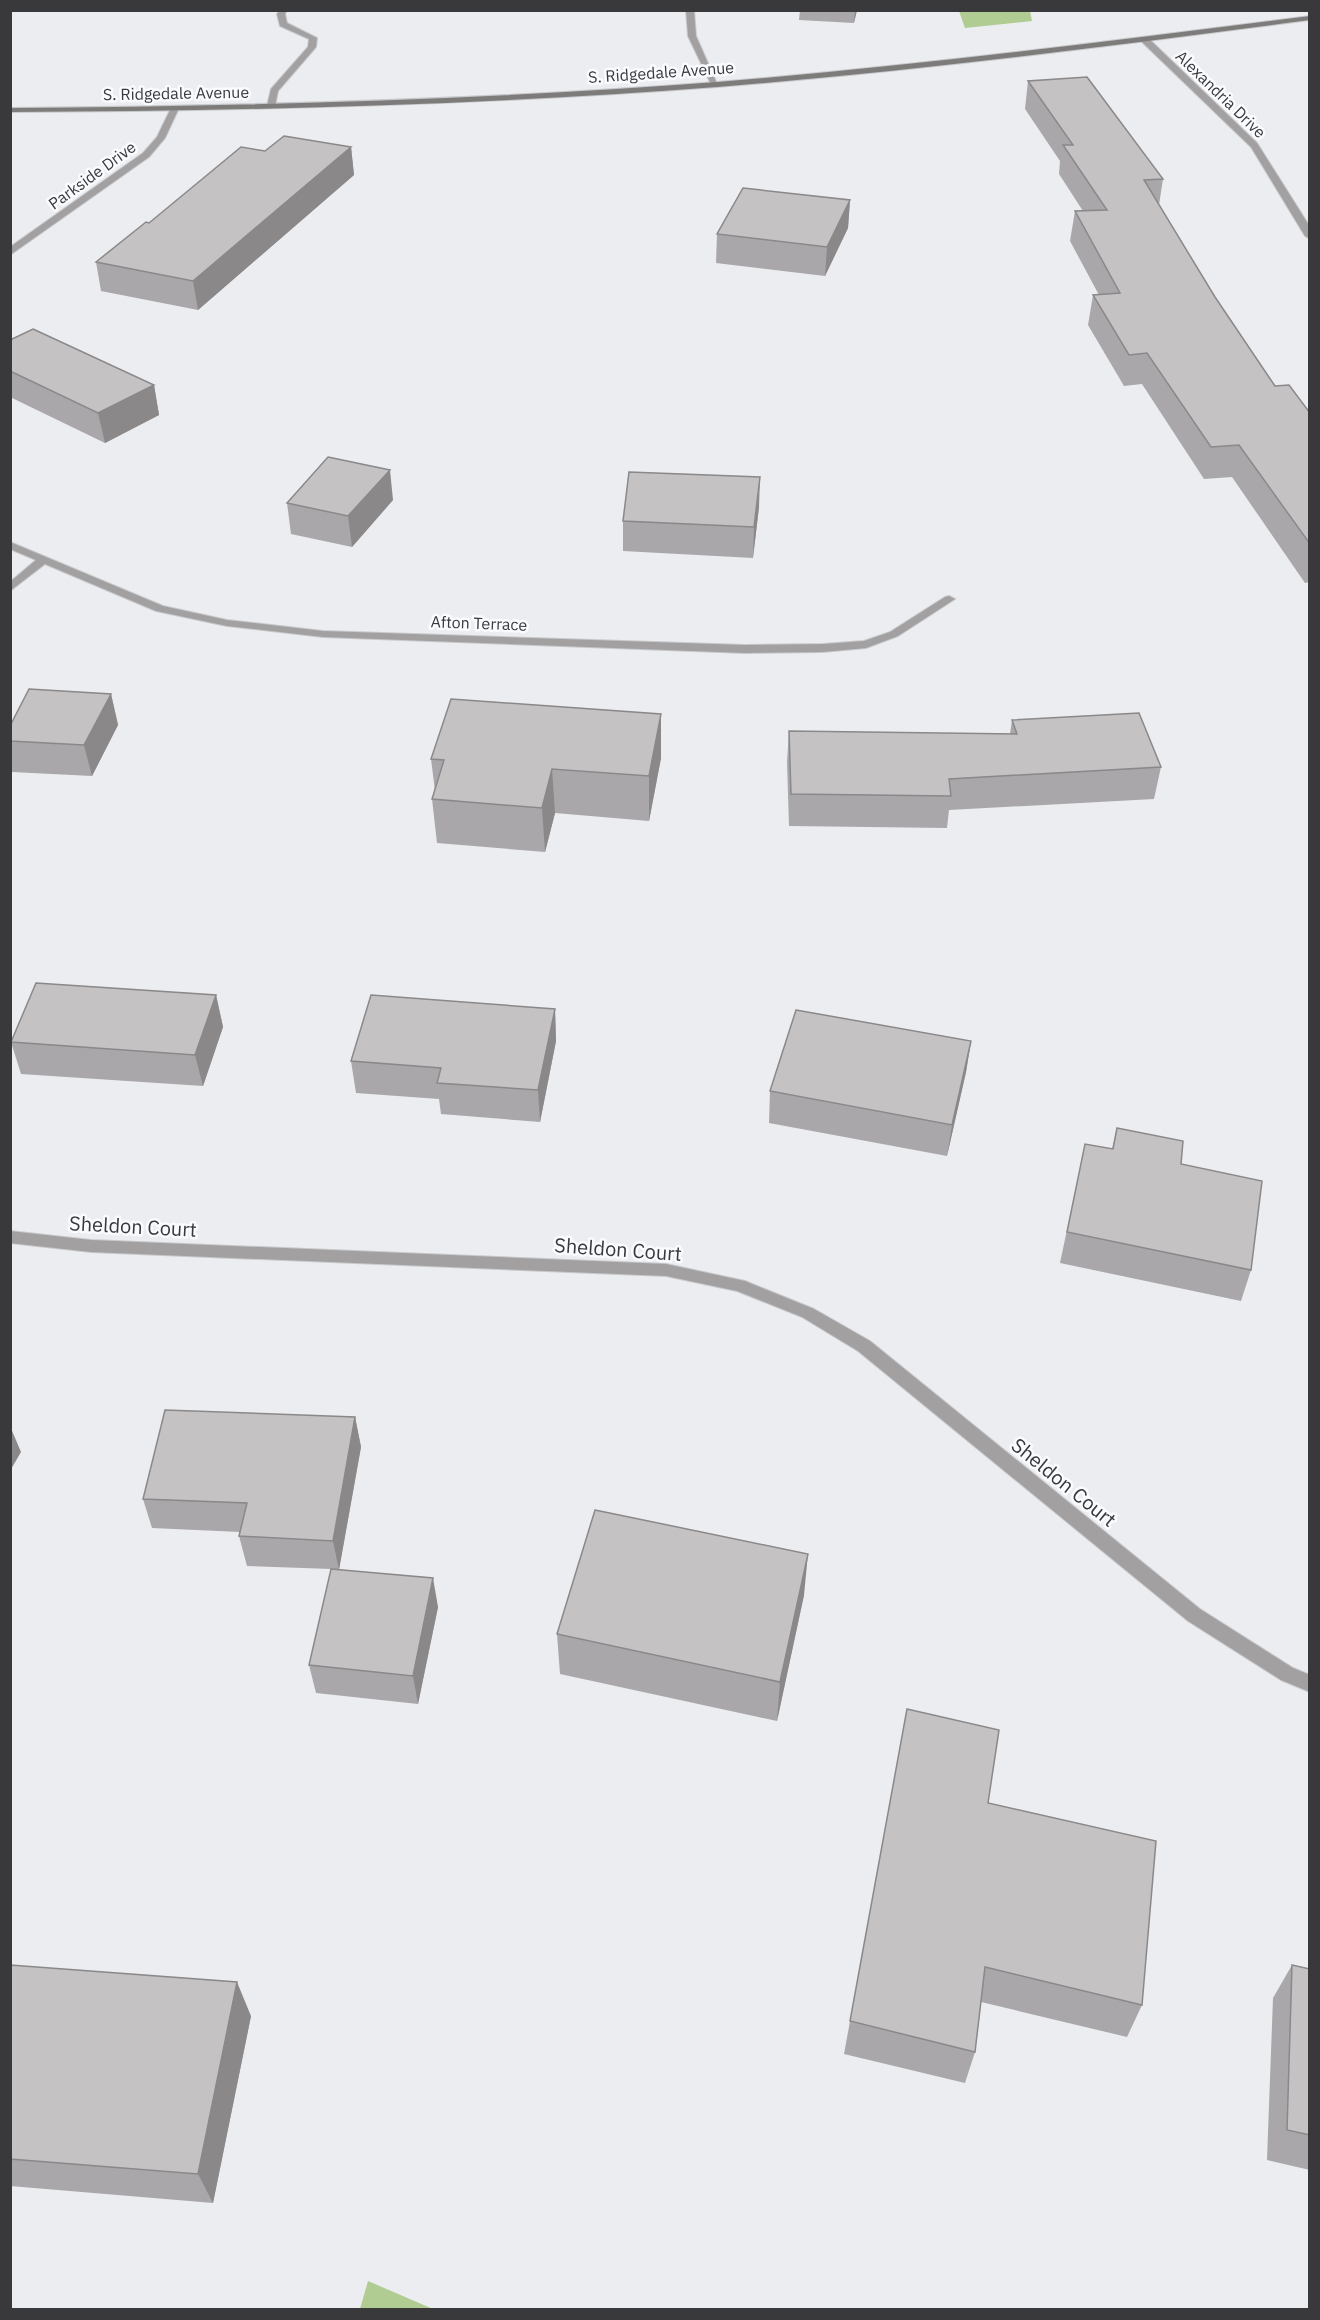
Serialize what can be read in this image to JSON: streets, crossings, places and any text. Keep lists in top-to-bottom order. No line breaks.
{"streets":{"main road":["S. Ridgedale Avenue"],"street":["Alexandria Drive","Parkside Drive","Afton Terrace","Sheldon Court"]},"crossings":[["S. Ridgedale Avenue","Alexandria Drive"],["S. Ridgedale Avenue","Parkside Drive"]]}
